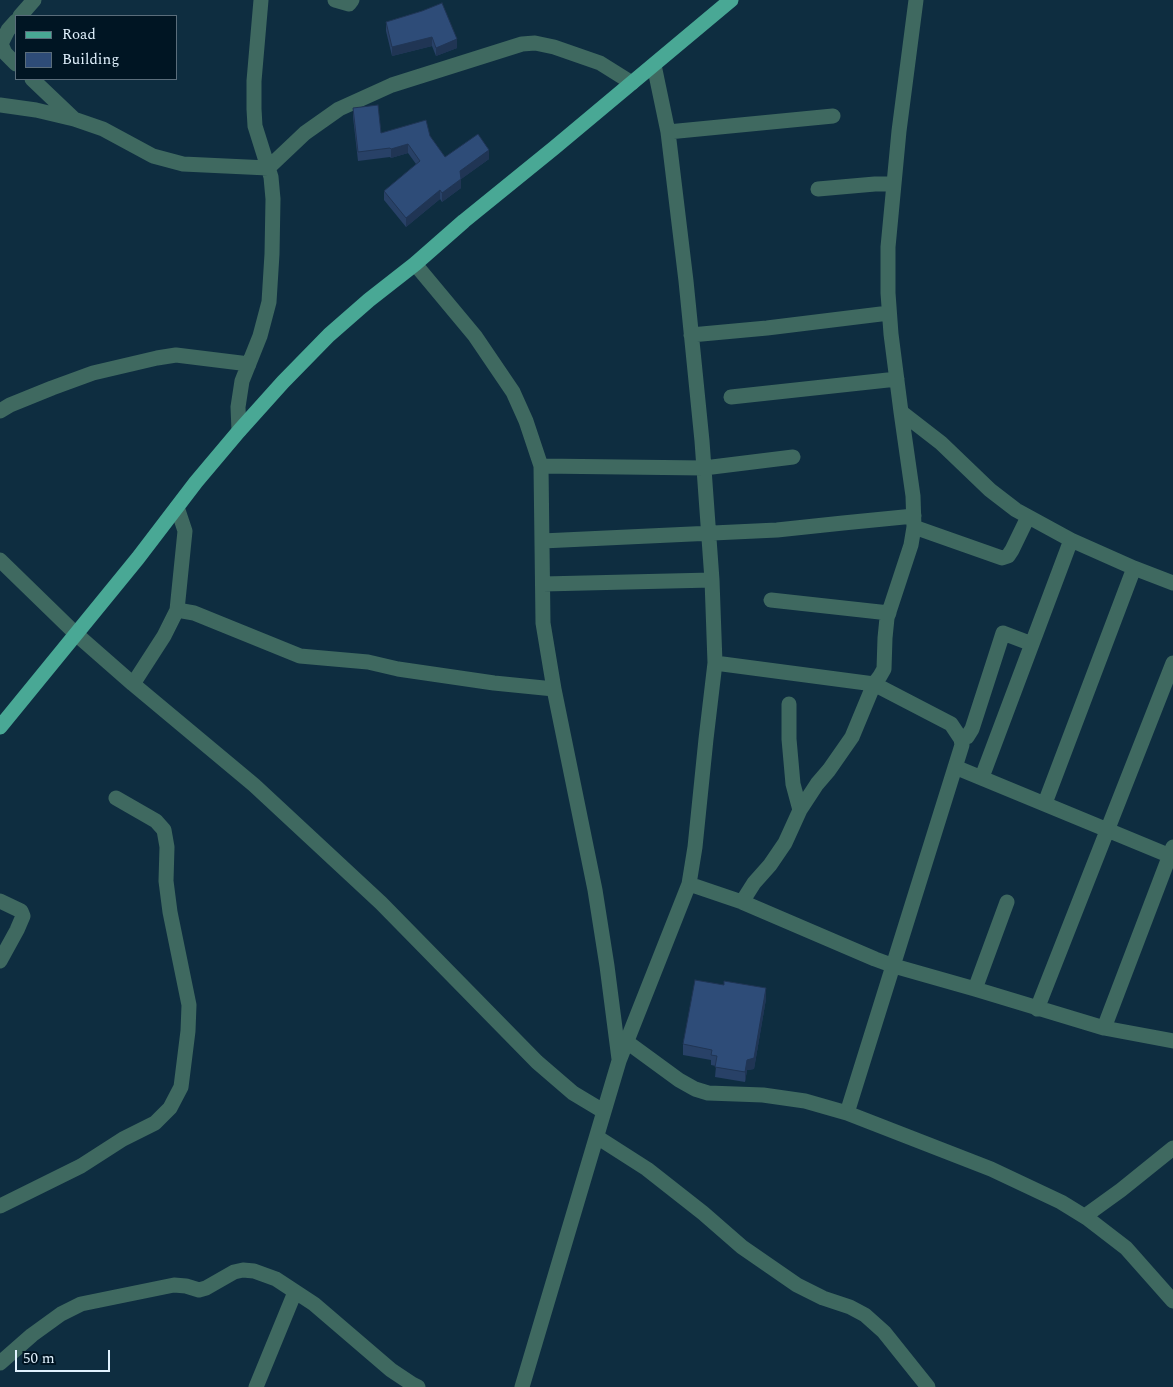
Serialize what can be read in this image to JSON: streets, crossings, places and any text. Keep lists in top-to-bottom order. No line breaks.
{"legend":["Road","Building"],"scale_bar":"50 m"}
